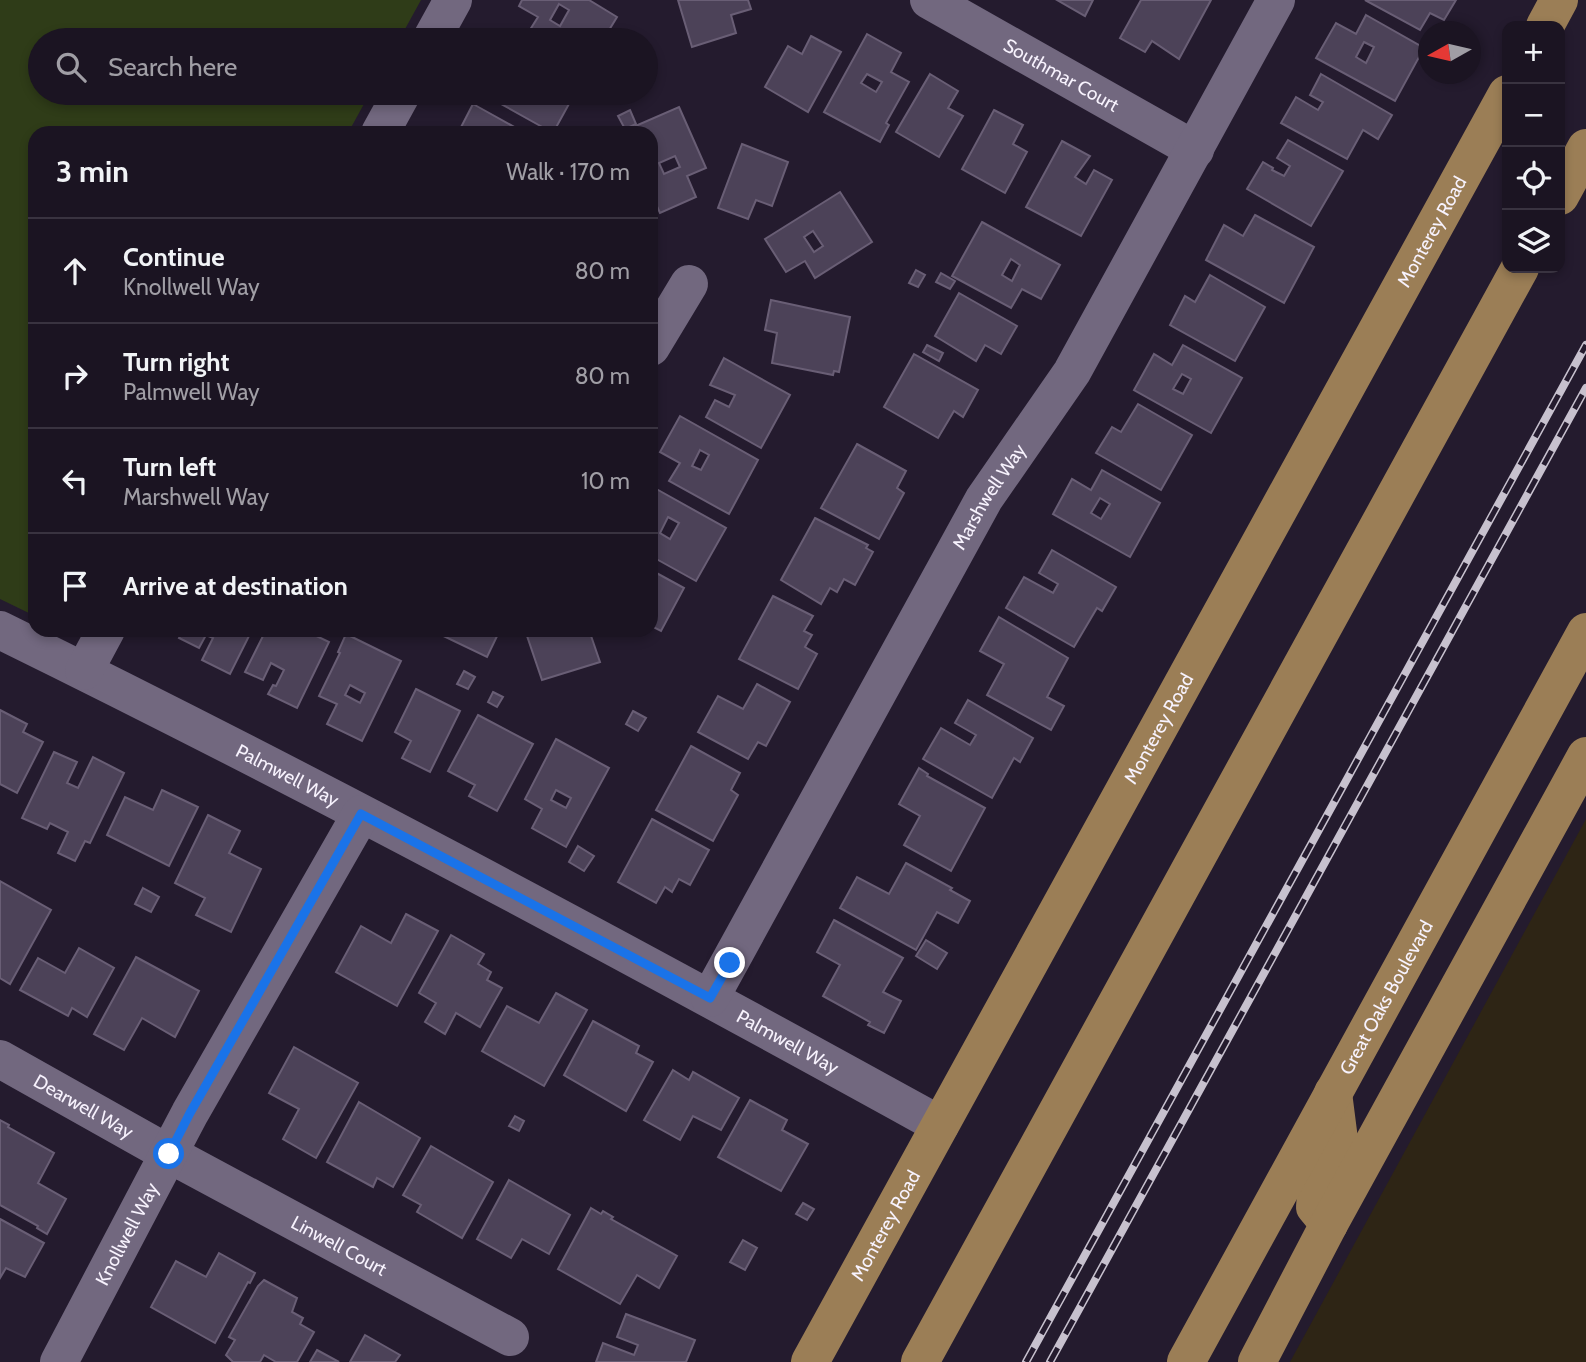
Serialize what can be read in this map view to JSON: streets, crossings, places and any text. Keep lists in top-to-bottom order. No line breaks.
{"streets":{"main road":["Monterey Road","Great Oaks Boulevard"],"street":["Southmar Court","Marshwell Way","Palmwell Way","Dearwell Way","Knollwell Way","Linwell Court"]},"crossings":[["Southmar Court","Marshwell Way"],["Monterey Road","Palmwell Way"],["Marshwell Way","Palmwell Way"],["Palmwell Way","Knollwell Way"],["Dearwell Way","Knollwell Way"],["Dearwell Way","Linwell Court"],["Knollwell Way","Linwell Court"]],"north":"left","page":{"map_buttons":["+","−"],"search":"Search here","heading":["3 min","Walk · 170 m"],"list":[["Continue","Knollwell Way","80 m"],["Turn right","Palmwell Way","80 m"],["Turn left","Marshwell Way","10 m"],"Arrive at destination"]}}
